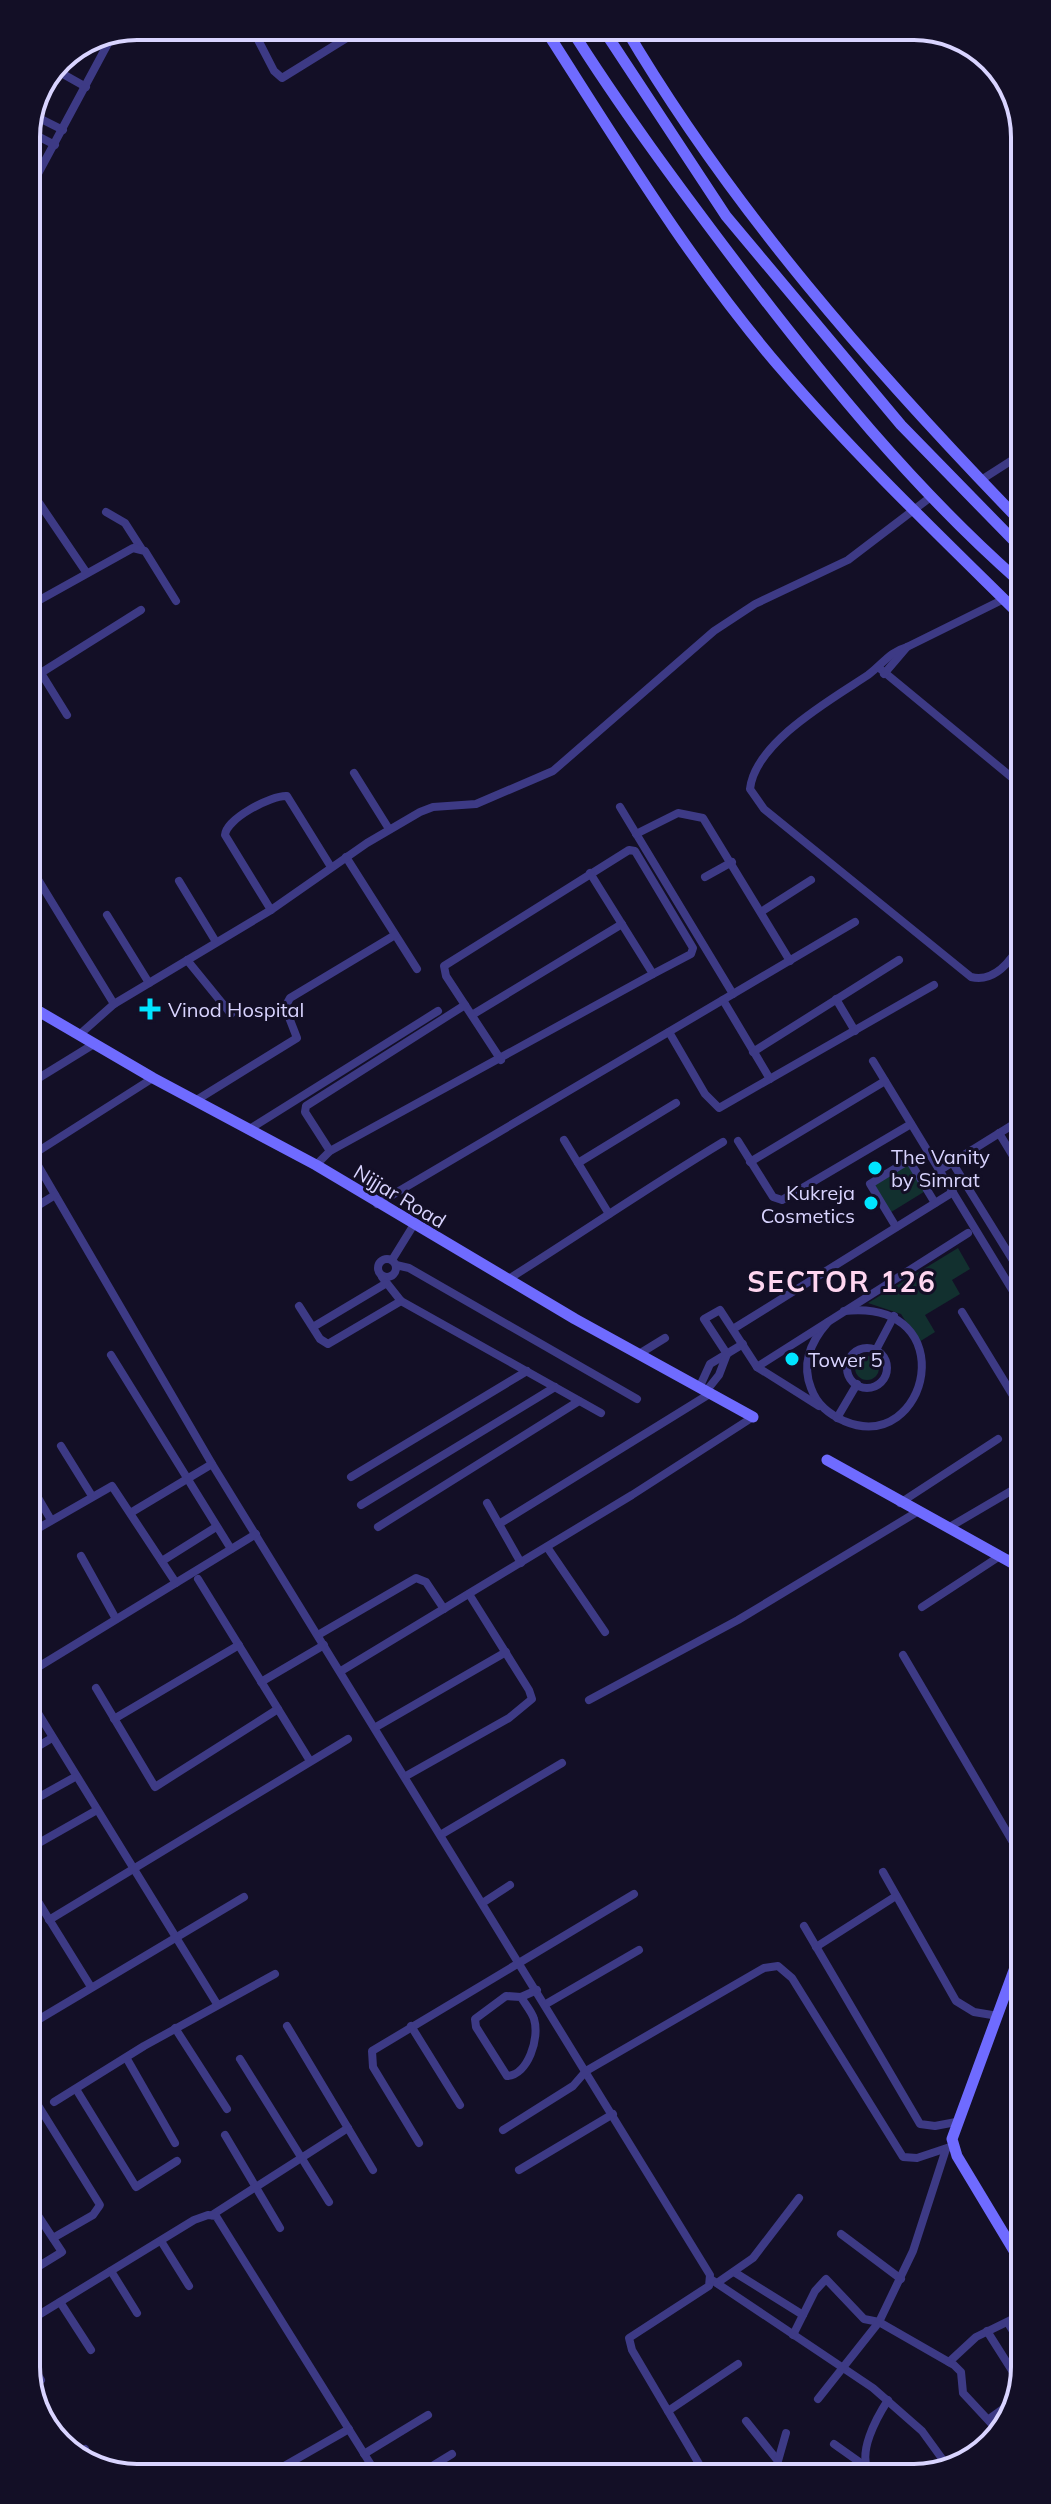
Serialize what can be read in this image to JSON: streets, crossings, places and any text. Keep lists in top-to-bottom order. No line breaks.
{"streets":{"street":["Nijjar Road"]},"districts":["SECTOR 126"],"places":{"health":["Vinod Hospital"],"other":["The Vanity by Simrat","Kukreja Cosmetics","Tower 5"]}}
